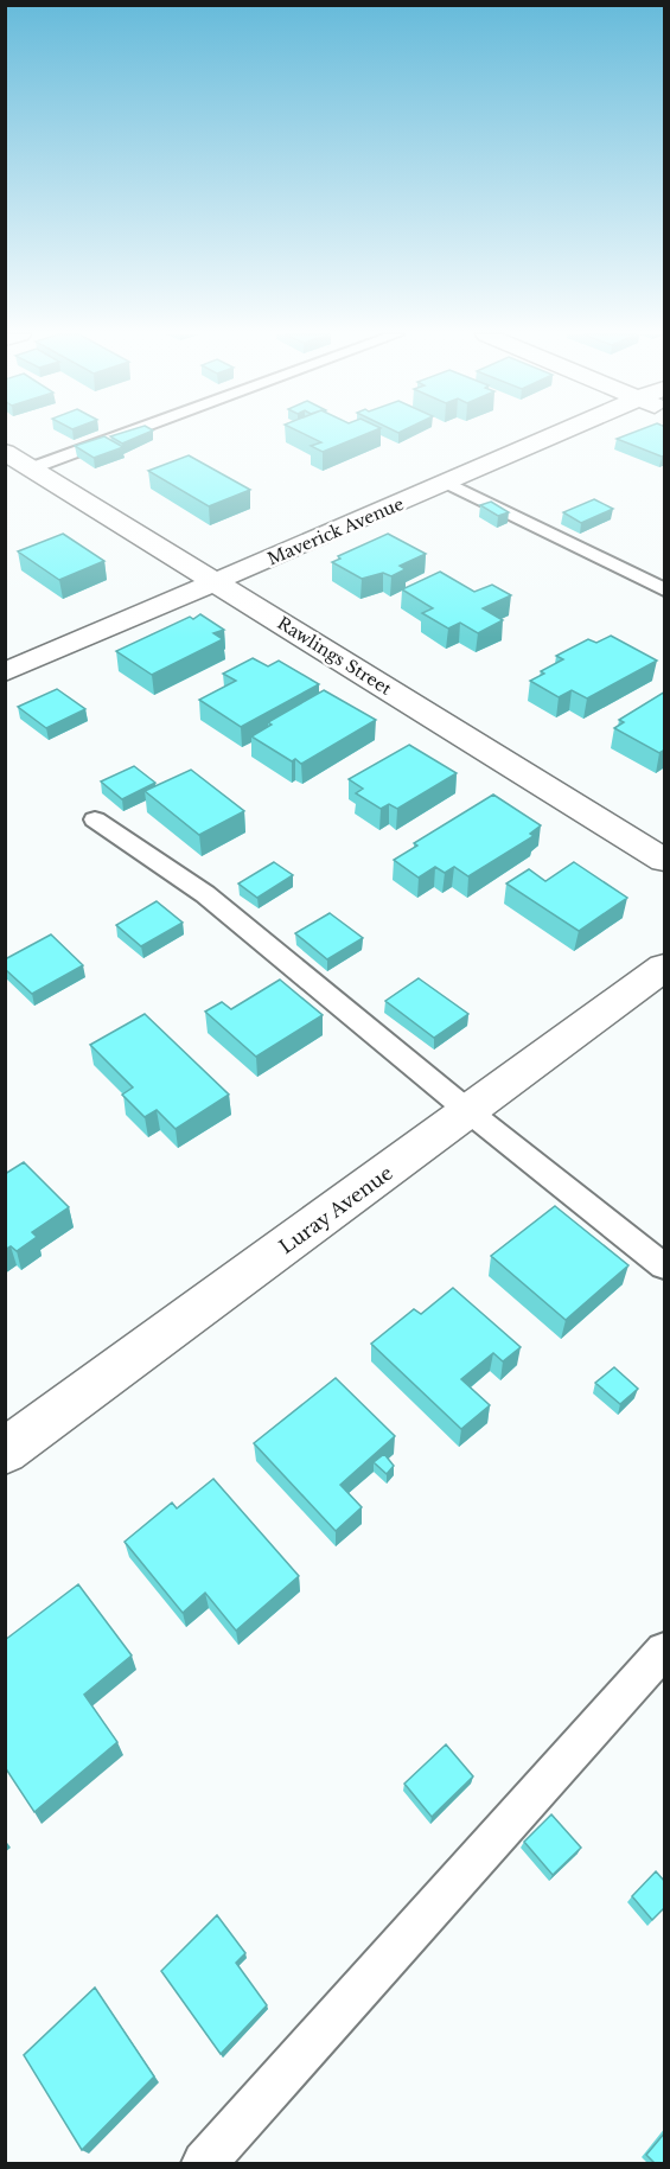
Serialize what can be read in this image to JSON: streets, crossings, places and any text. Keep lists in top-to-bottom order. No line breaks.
{"streets":{"street":["Maverick Avenue","Rawlings Street","Luray Avenue"]},"crossings":[["Maverick Avenue","Rawlings Street"]]}
